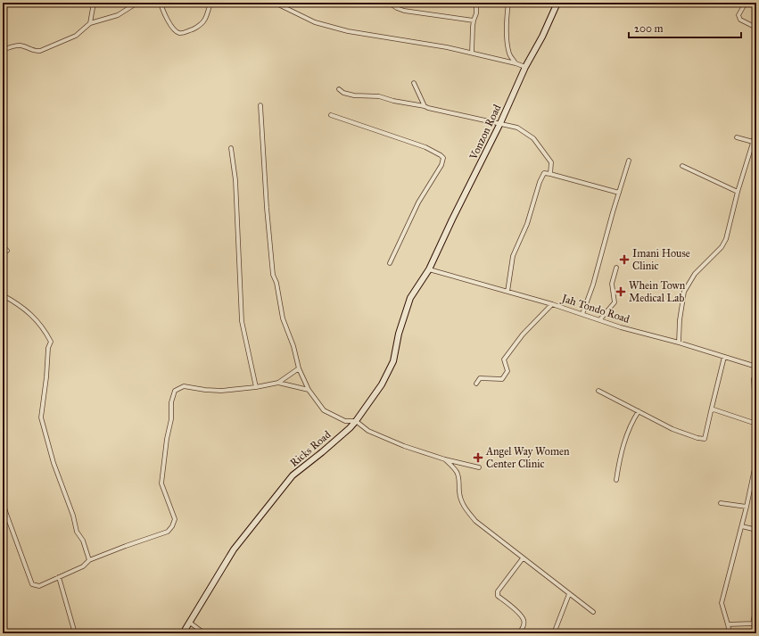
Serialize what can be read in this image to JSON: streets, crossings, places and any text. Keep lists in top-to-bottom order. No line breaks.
{"streets":{"street":["Vonzon Road","Jah Tondo Road","Ricks Road"]},"crossings":[["Vonzon Road","Jah Tondo Road"],["Vonzon Road","Ricks Road"],["Jah Tondo Road","Ricks Road"]],"places":{"health":["Imani House Clinic","Whein Town Medical Lab","Angel Way Women Center Clinic"]},"scale_bar":"200 m"}
